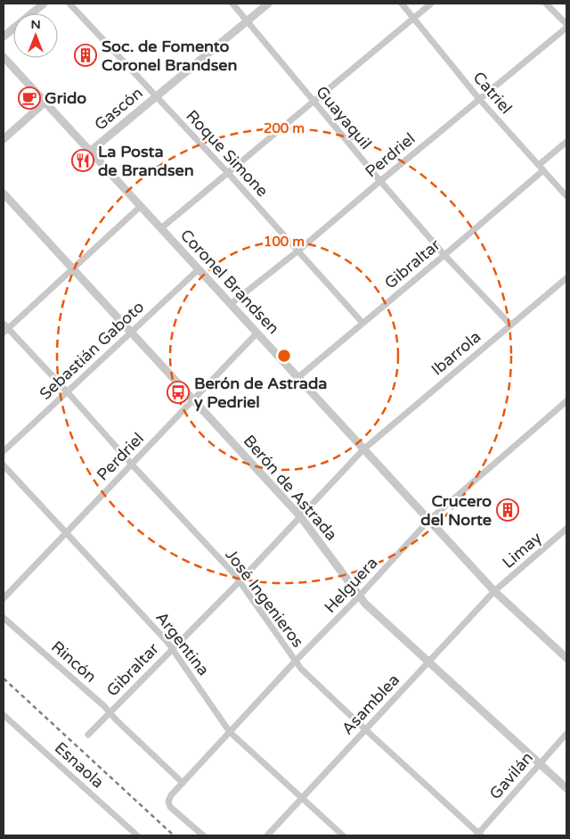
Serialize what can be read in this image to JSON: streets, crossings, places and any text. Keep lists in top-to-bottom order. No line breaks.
{"streets":{"street":["Catriel","Gascón","Guayaquil","Roque Simone","Perdriel","Gibraltar","Coronel Brandsen","Sebastián Gaboto","Ibarrola","Berón de Astrada","Limay","Helguera","José Ingenieros","Argentina","Rincón","Asamblea","Esnaola","Gavilán"]},"crossings":[["Catriel","Perdriel"],["Catriel","Gibraltar"],["Gascón","Guayaquil"],["Gascón","Roque Simone"],["Gascón","Coronel Brandsen"],["Guayaquil","Perdriel"],["Guayaquil","Gibraltar"],["Guayaquil","Ibarrola"],["Roque Simone","Perdriel"],["Roque Simone","Gibraltar"],["Perdriel","Coronel Brandsen"],["Perdriel","Berón de Astrada"],["Perdriel","José Ingenieros"],["Perdriel","Argentina"],["Gibraltar","Coronel Brandsen"],["Gibraltar","Ibarrola"],["Gibraltar","Berón de Astrada"],["Gibraltar","José Ingenieros"],["Gibraltar","Argentina"],["Gibraltar","Rincón"],["Coronel Brandsen","Sebastián Gaboto"],["Coronel Brandsen","Ibarrola"],["Coronel Brandsen","Limay"],["Coronel Brandsen","Helguera"],["Coronel Brandsen","Asamblea"],["Sebastián Gaboto","Berón de Astrada"],["Sebastián Gaboto","José Ingenieros"],["Berón de Astrada","Helguera"],["Berón de Astrada","Asamblea"],["Berón de Astrada","Gavilán"],["Limay","Asamblea"],["Helguera","José Ingenieros"],["Helguera","Argentina"],["Helguera","Rincón"],["José Ingenieros","Asamblea"],["José Ingenieros","Gavilán"],["Argentina","Asamblea"]],"places":{"building":["Soc. de Fomento Coronel Brandsen","Crucero del Norte"],"cafe":["Grido"],"restaurant":["La Posta de Brandsen"],"bus stop":["Berón de Astrada y Pedriel"]},"north":"top","rings":["200 m","100 m"]}
